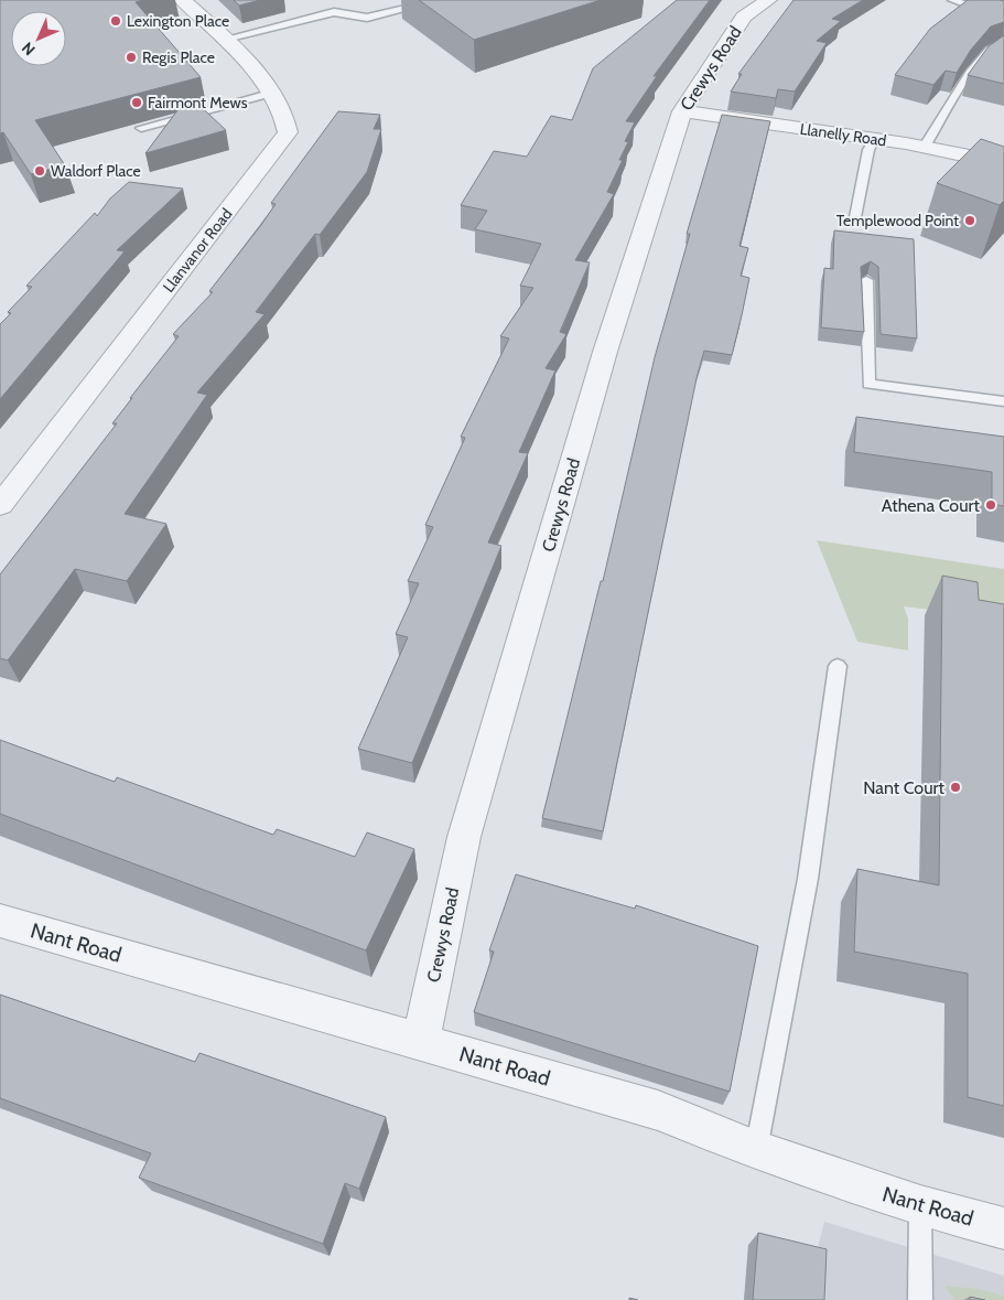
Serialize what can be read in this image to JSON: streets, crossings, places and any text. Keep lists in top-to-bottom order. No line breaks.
{"streets":{"street":["Crewys Road","Llanelly Road","Llanvanor Road","Nant Road"]},"crossings":[["Crewys Road","Llanelly Road"],["Crewys Road","Nant Road"]],"places":["Lexington Place","Regis Place","Fairmont Mews","Waldorf Place","Templewood Point","Athena Court","Nant Court"],"north":"bottom left"}
